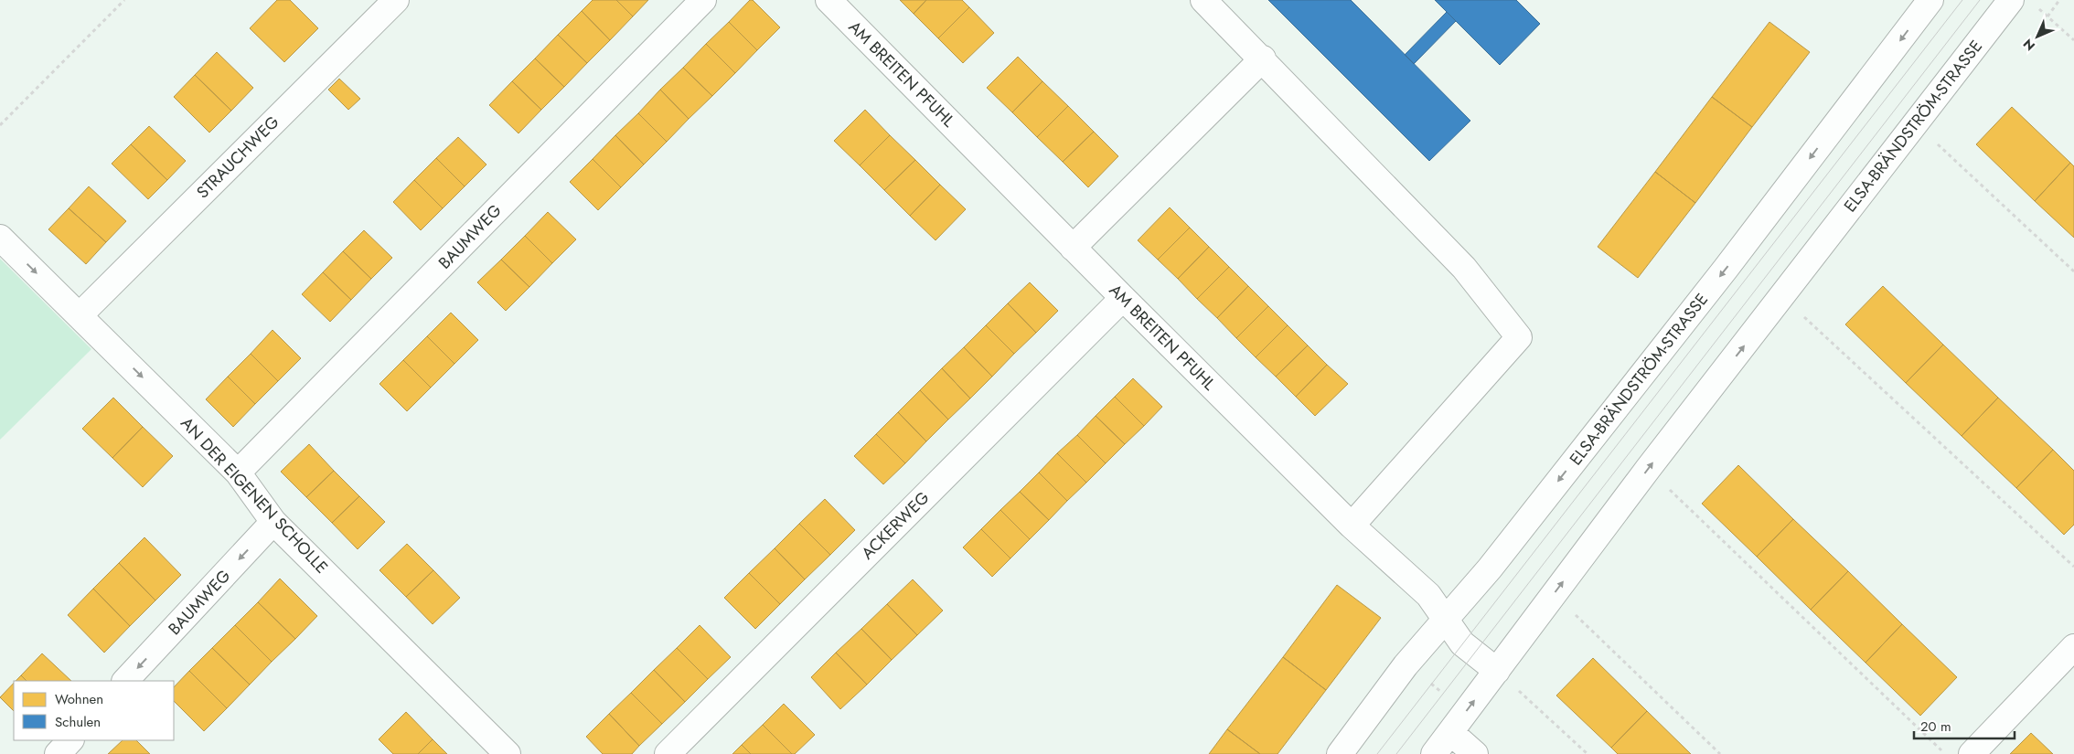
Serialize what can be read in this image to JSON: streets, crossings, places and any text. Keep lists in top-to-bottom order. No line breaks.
{"streets":{"street":["AM BREITEN PFUHL","ELSA-BRÄNDSTRÖM-STRASSE","STRAUCHWEG","BAUMWEG","AN DER EIGENEN SCHOLLE","ACKERWEG"]},"crossings":[["AM BREITEN PFUHL","ELSA-BRÄNDSTRÖM-STRASSE"],["AM BREITEN PFUHL","ACKERWEG"],["STRAUCHWEG","AN DER EIGENEN SCHOLLE"],["BAUMWEG","AN DER EIGENEN SCHOLLE"]],"one_way":["AN DER EIGENEN SCHOLLE"],"legend":["Wohnen","Schulen"],"scale_bar":"20 m","north":"bottom left"}
